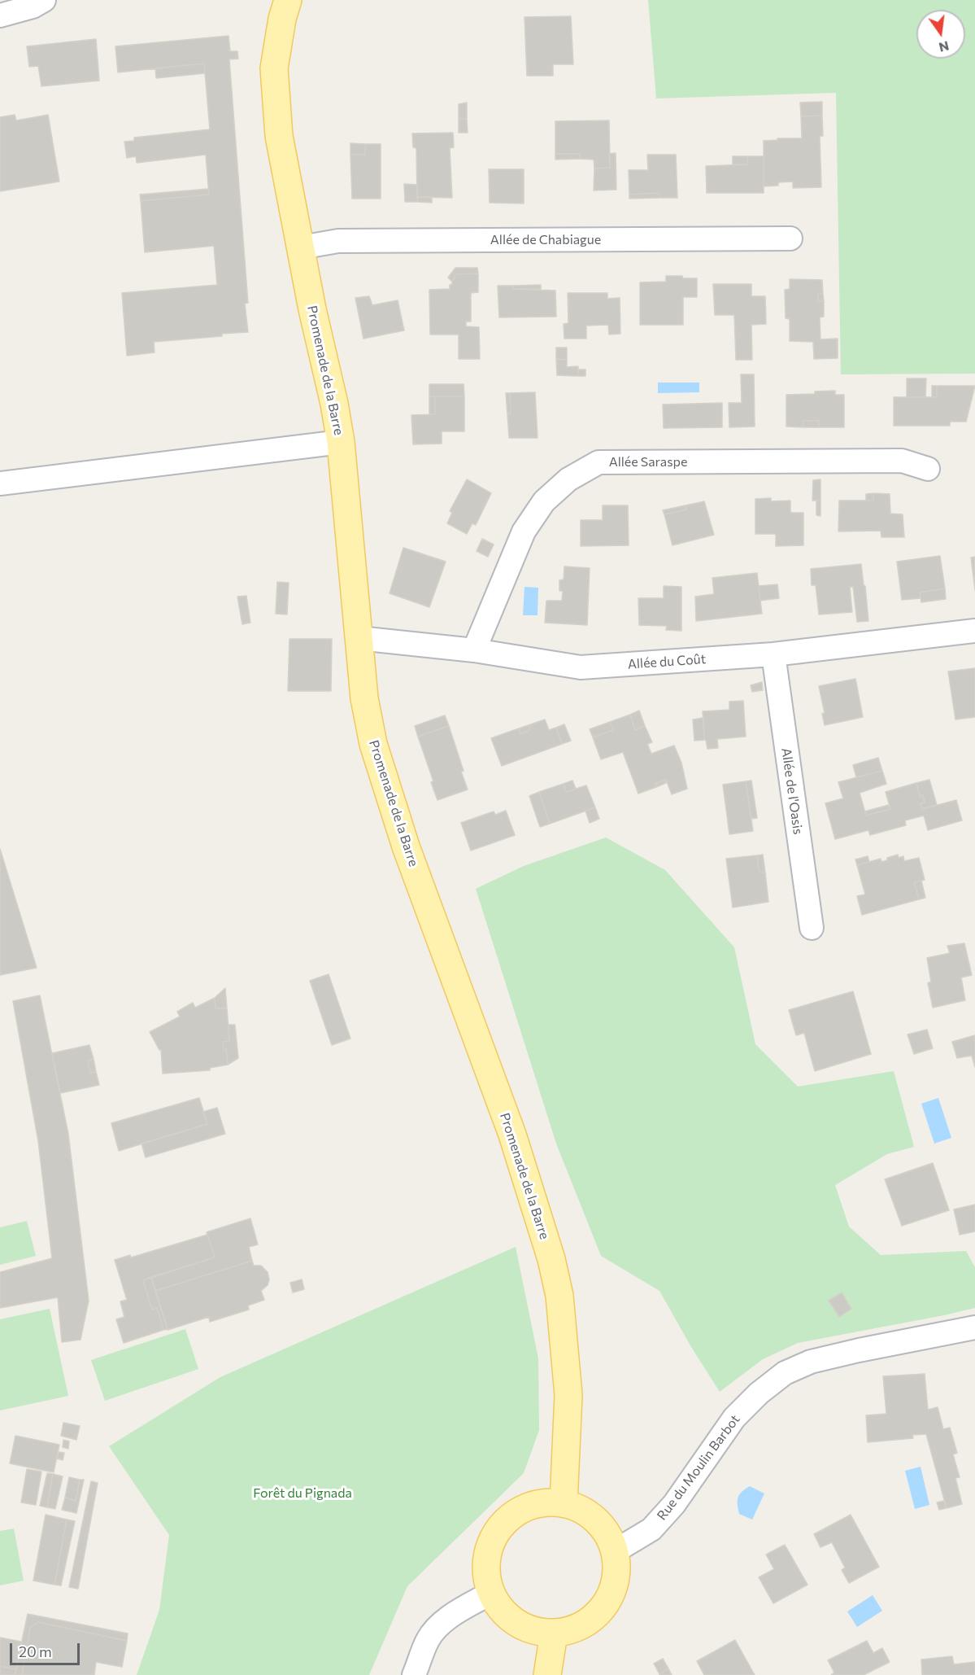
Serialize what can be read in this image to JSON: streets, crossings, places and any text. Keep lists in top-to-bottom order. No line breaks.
{"streets":{"main road":["Promenade de la Barre"],"street":["Allée de Chabiague","Allée Saraspe","Allée du Coût","Allée de l'Oasis","Rue du Moulin Barbot"]},"crossings":[["Allée de Chabiague","Promenade de la Barre"],["Promenade de la Barre","Allée du Coût"],["Promenade de la Barre","Rue du Moulin Barbot"],["Allée Saraspe","Allée du Coût"],["Allée du Coût","Allée de l'Oasis"]],"parks":["Forêt du Pignada"],"scale_bar":"20 m","north":"bottom"}
